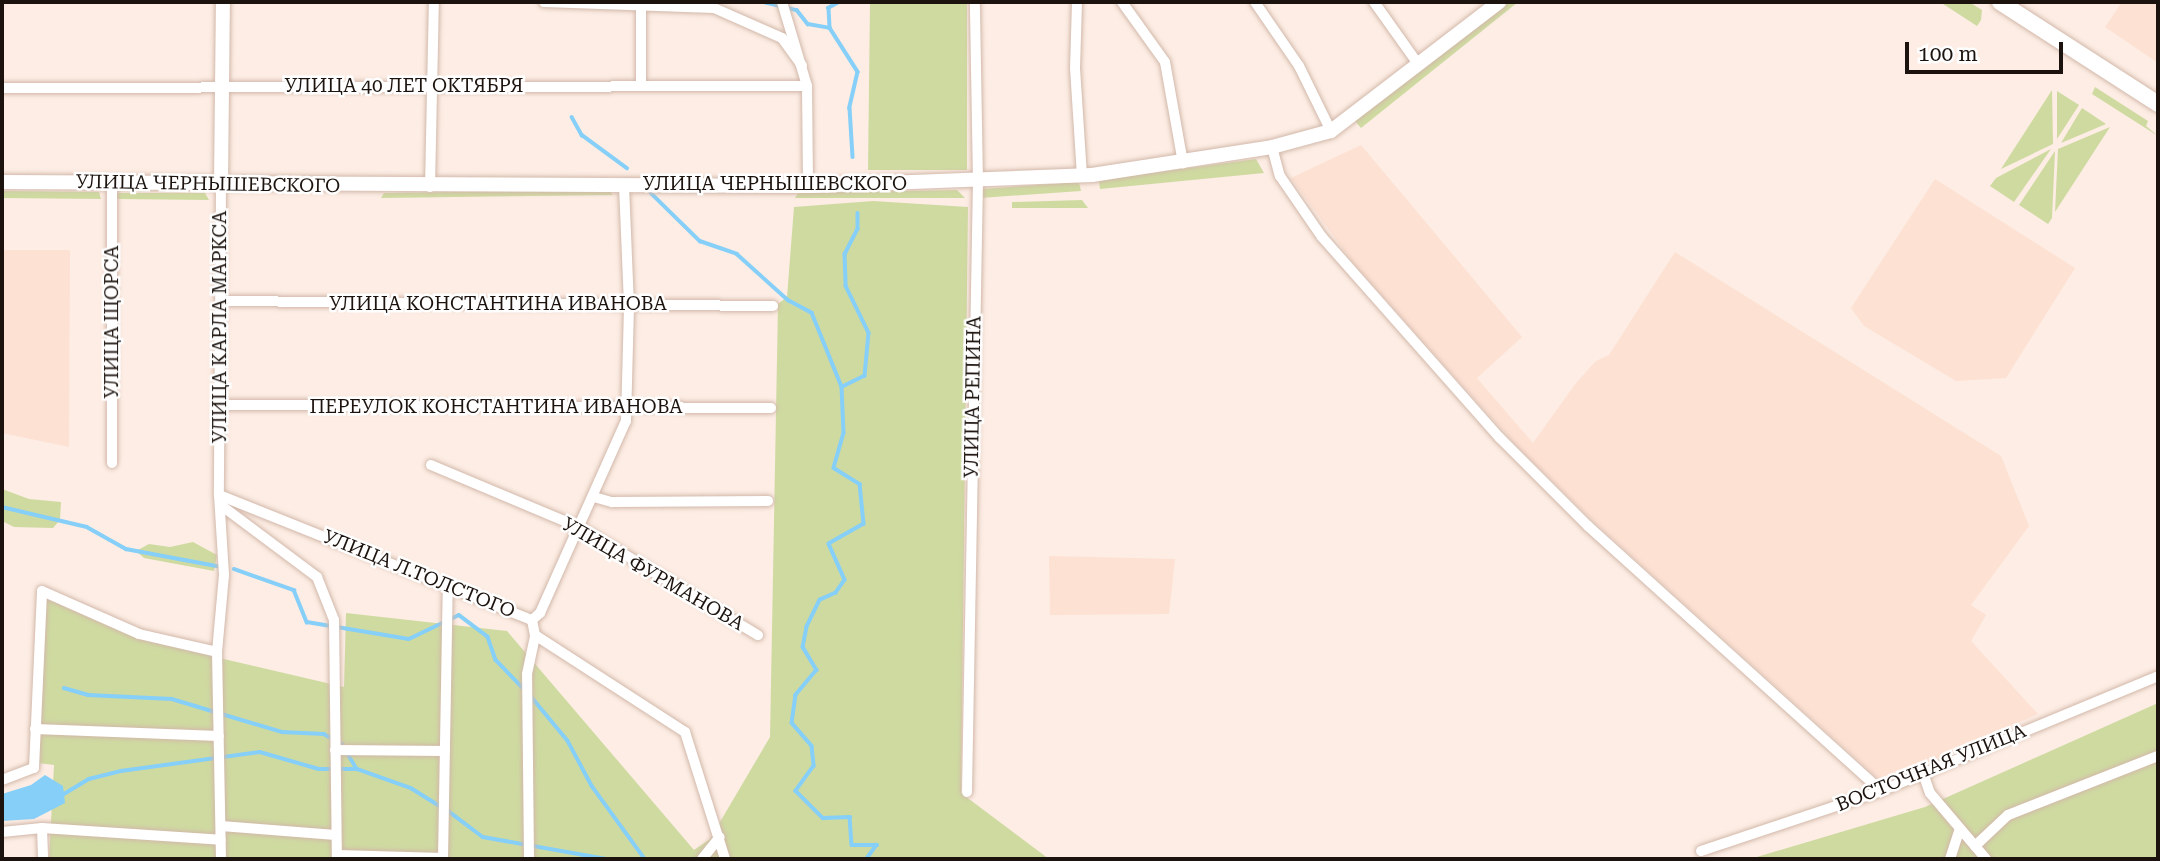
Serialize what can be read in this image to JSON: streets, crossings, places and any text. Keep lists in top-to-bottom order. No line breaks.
{"streets":{"street":["УЛИЦА 40 ЛЕТ ОКТЯБРЯ","УЛИЦА ЧЕРНЫШЕВСКОГО","УЛИЦА КОНСТАНТИНА ИВАНОВА","УЛИЦА ЩОРСА","УЛИЦА КАРЛА МАРКСА","УЛИЦА РЕПИНА","ПЕРЕУЛОК КОНСТАНТИНА ИВАНОВА","УЛИЦА Л.ТОЛСТОГО","УЛИЦА ФУРМАНОВА","ВОСТОЧНАЯ УЛИЦА"]},"crossings":[["УЛИЦА 40 ЛЕТ ОКТЯБРЯ","УЛИЦА КАРЛА МАРКСА"],["УЛИЦА ЧЕРНЫШЕВСКОГО","УЛИЦА ЩОРСА"],["УЛИЦА ЧЕРНЫШЕВСКОГО","УЛИЦА КАРЛА МАРКСА"],["УЛИЦА ЧЕРНЫШЕВСКОГО","УЛИЦА РЕПИНА"],["УЛИЦА КОНСТАНТИНА ИВАНОВА","УЛИЦА КАРЛА МАРКСА"],["УЛИЦА КАРЛА МАРКСА","ПЕРЕУЛОК КОНСТАНТИНА ИВАНОВА"],["УЛИЦА КАРЛА МАРКСА","УЛИЦА Л.ТОЛСТОГО"]],"scale_bar":"100 m"}
